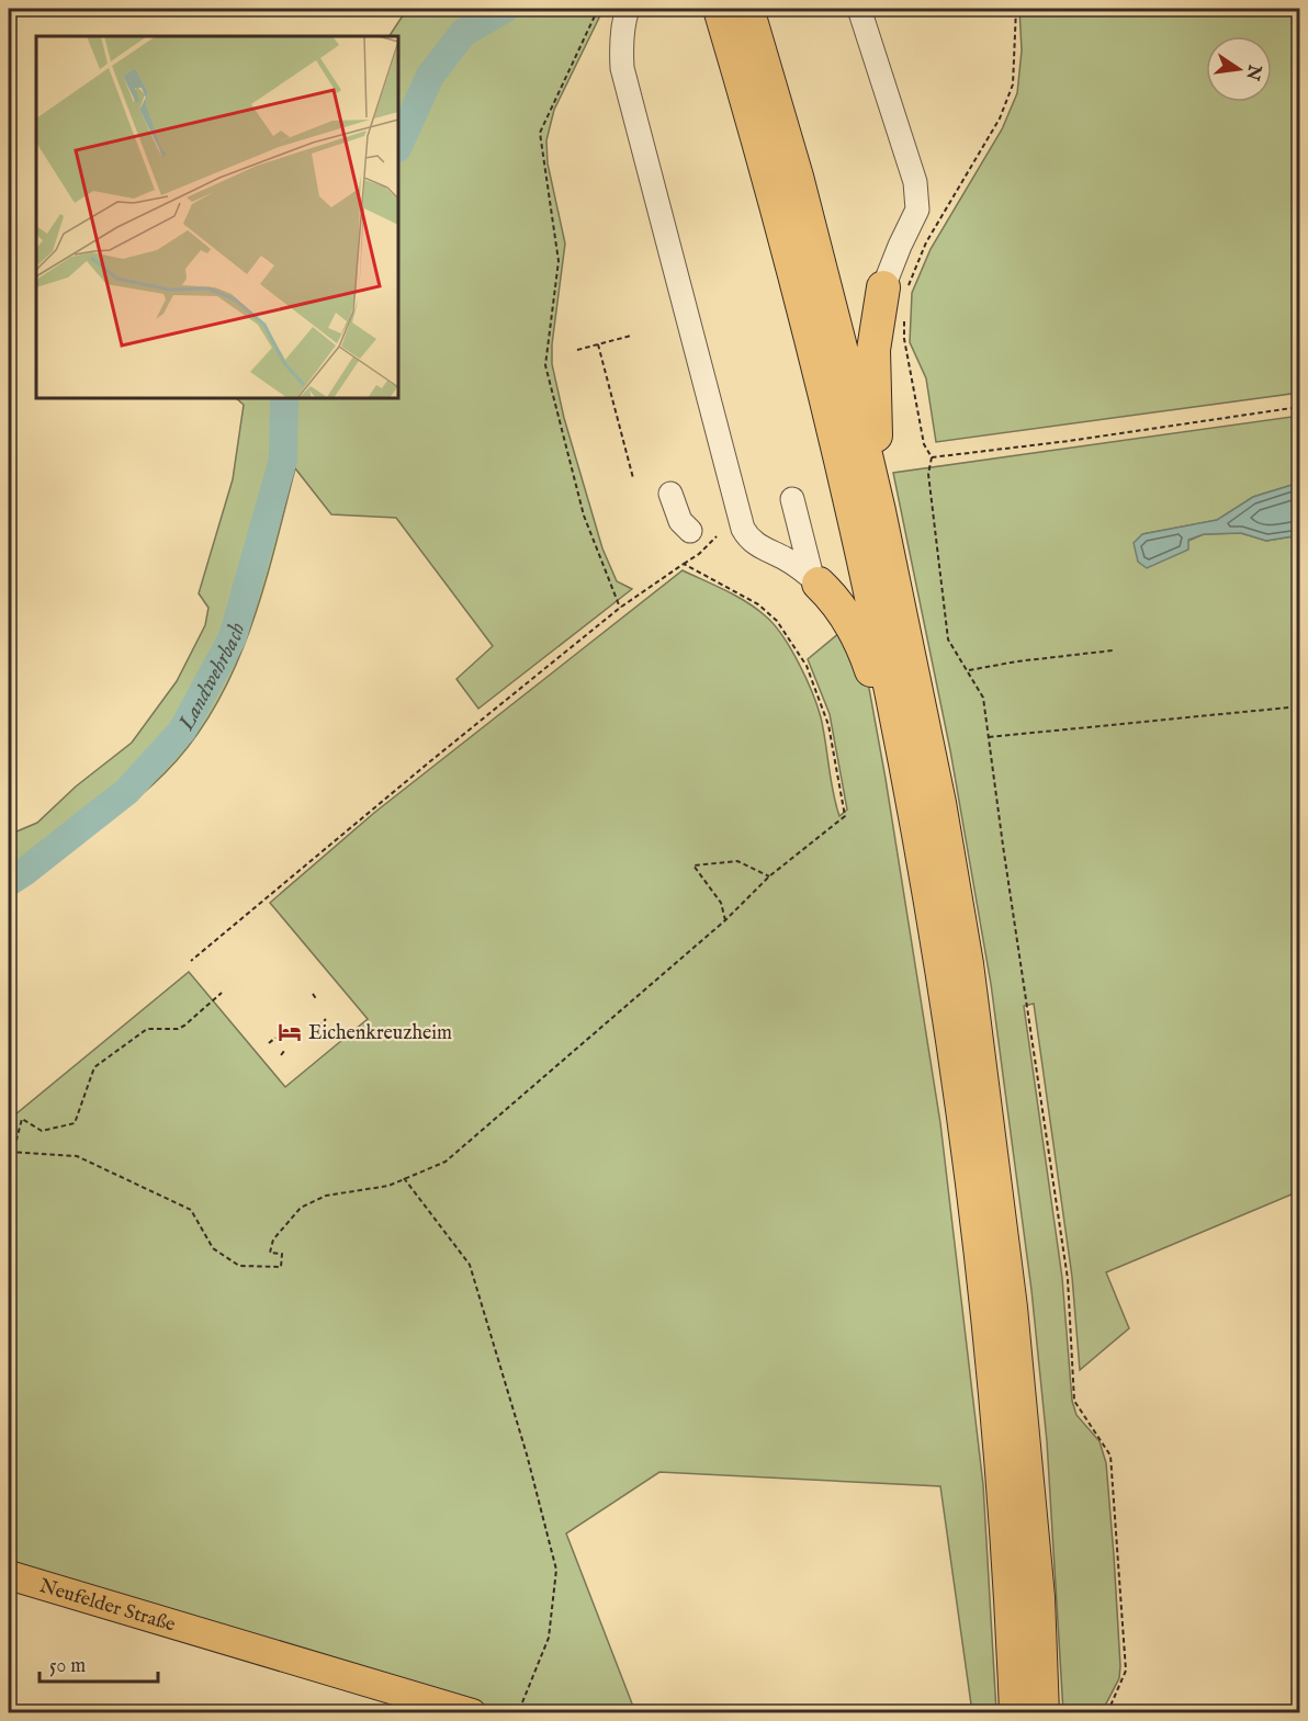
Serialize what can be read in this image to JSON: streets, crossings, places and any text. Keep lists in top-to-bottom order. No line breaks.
{"streets":{"main road":["Neufelder Straße"]},"water":["Landwehrbach"],"places":{"hotel":["Eichenkreuzheim"]},"scale_bar":"50 m","north":"right"}
